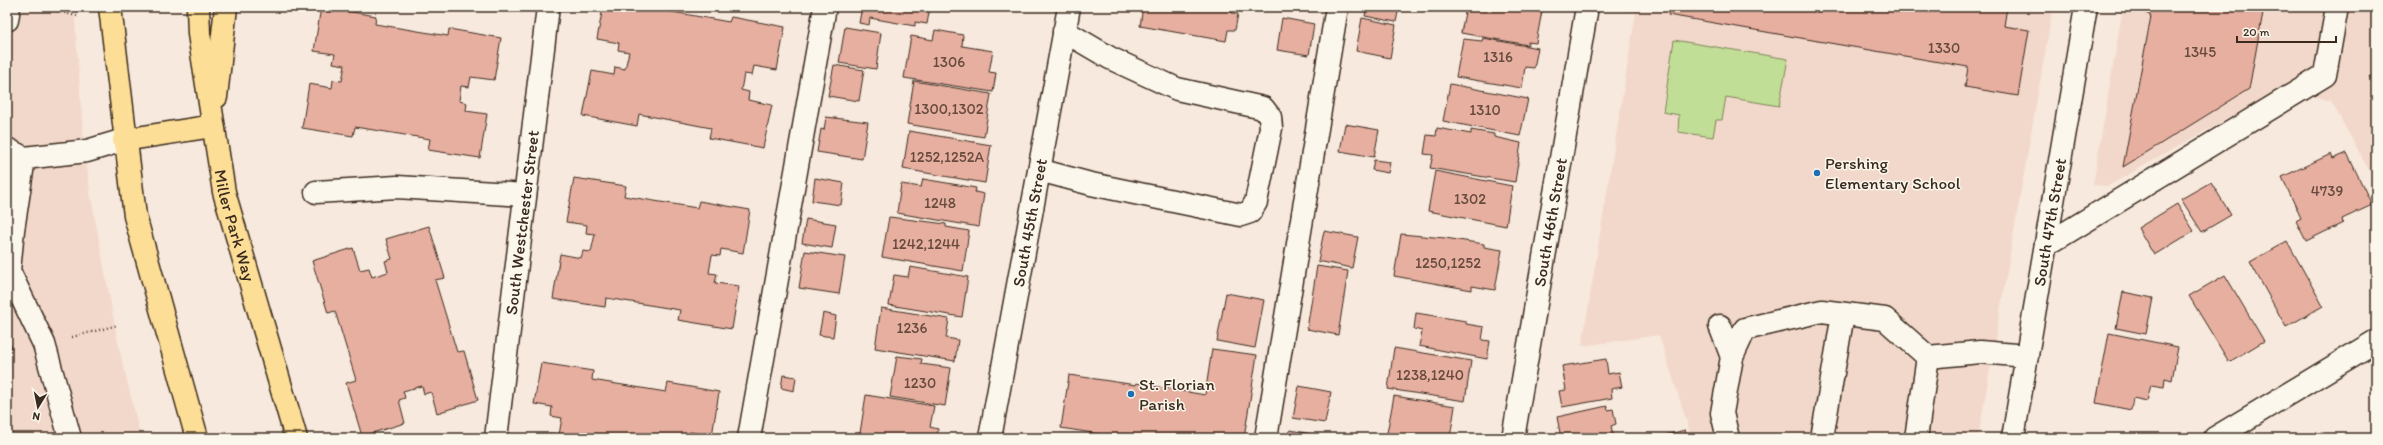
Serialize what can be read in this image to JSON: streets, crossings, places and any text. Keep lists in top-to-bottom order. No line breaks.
{"streets":{"main road":["Miller Park Way"],"street":["South 45th Street","South 46th Street","South 47th Street","South Westchester Street"]},"places":["Pershing Elementary School","St. Florian Parish"],"house_numbers":["1330","1345","1316","1306","1300,1302","1310","1252,1252A","4739","1302","1248","1242,1244","1250,1252","1236","1238,1240","1230"],"scale_bar":"20 m","north":"bottom"}
